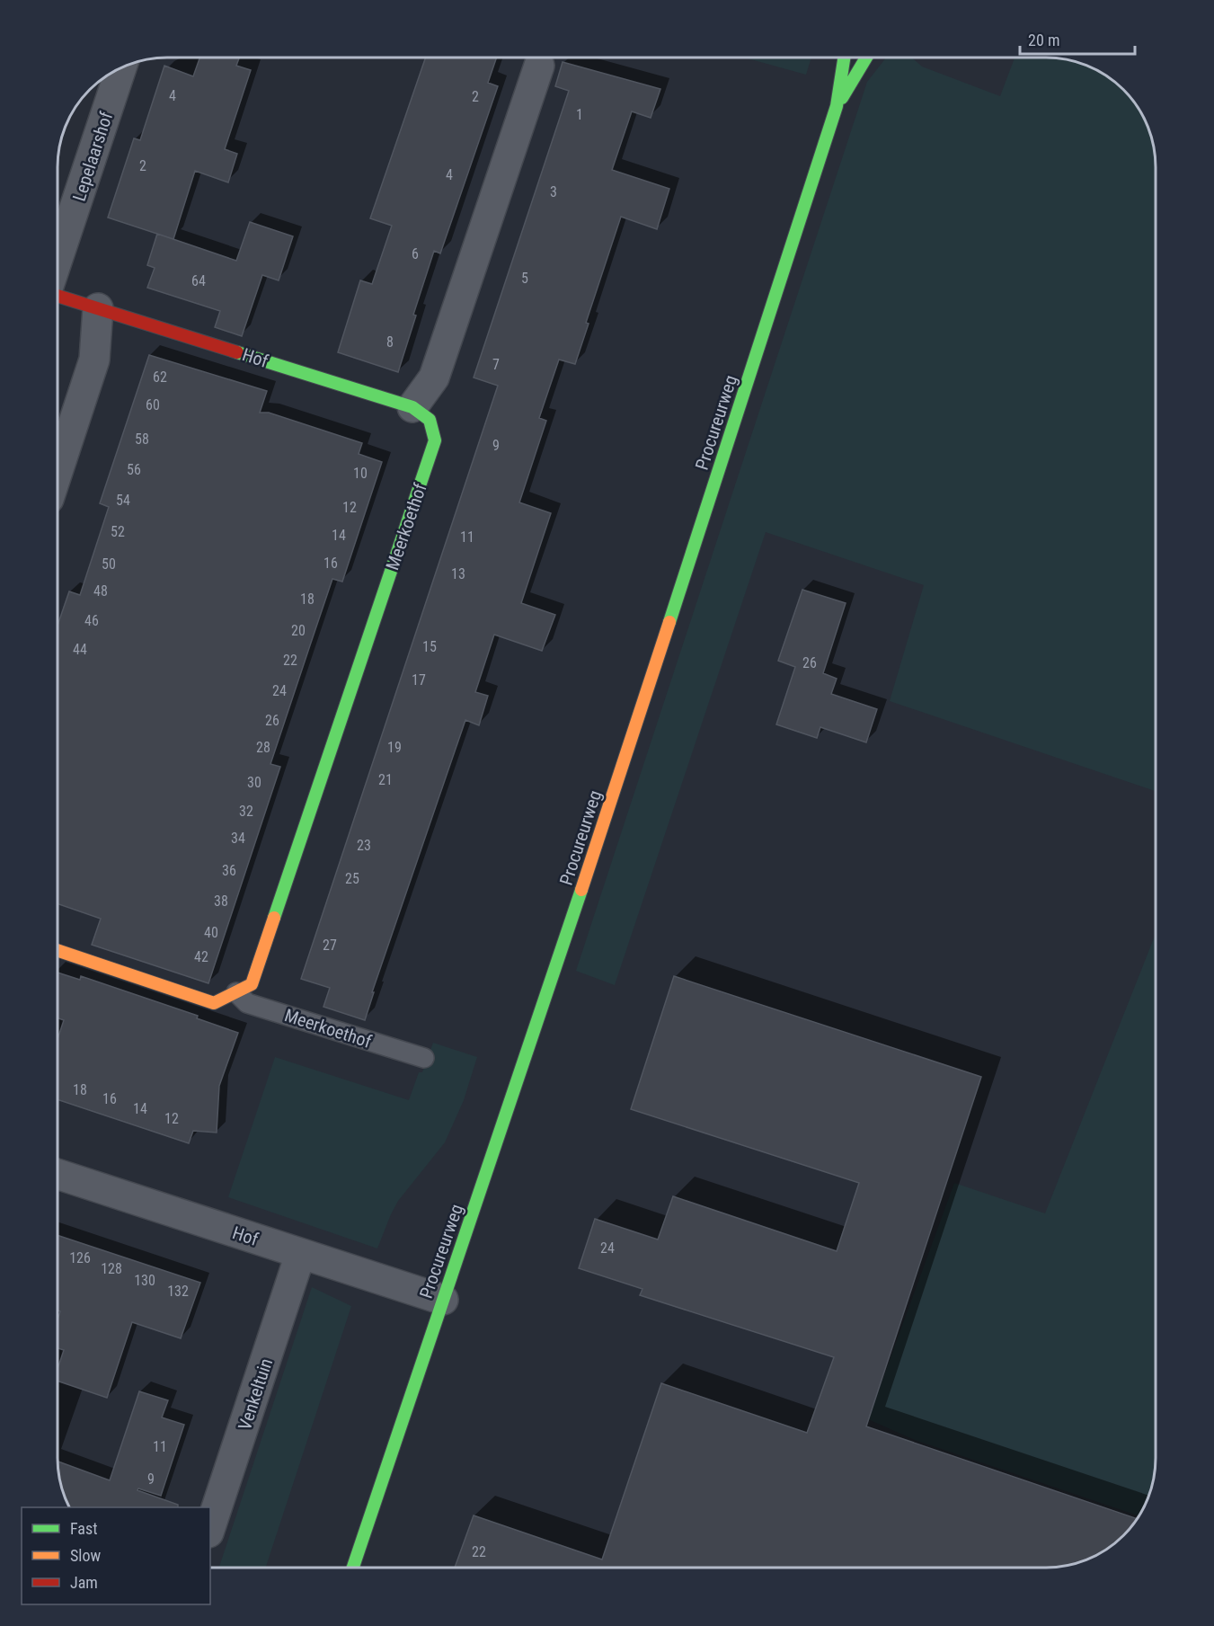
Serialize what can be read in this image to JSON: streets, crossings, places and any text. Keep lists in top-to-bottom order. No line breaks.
{"streets":{"main road":["Hof","Procureurweg","Meerkoethof"],"street":["Lepelaarshof","Venkeltuin"]},"crossings":[["Hof","Procureurweg"],["Hof","Meerkoethof"],["Hof","Venkeltuin"]],"house_numbers":["4","2","1","2","4","3","6","5","64","8","7","62","60","58","9","56","10","54","12","52","14","11","16","50","13","48","18","46","20","15","44","22","26","17","24","26","28","19","21","30","32","34","23","36","25","38","40","27","42","18","16","14","12","24","126","128","130","132","11","9","22"],"legend":["Fast","Slow","Jam"],"scale_bar":"20 m"}
